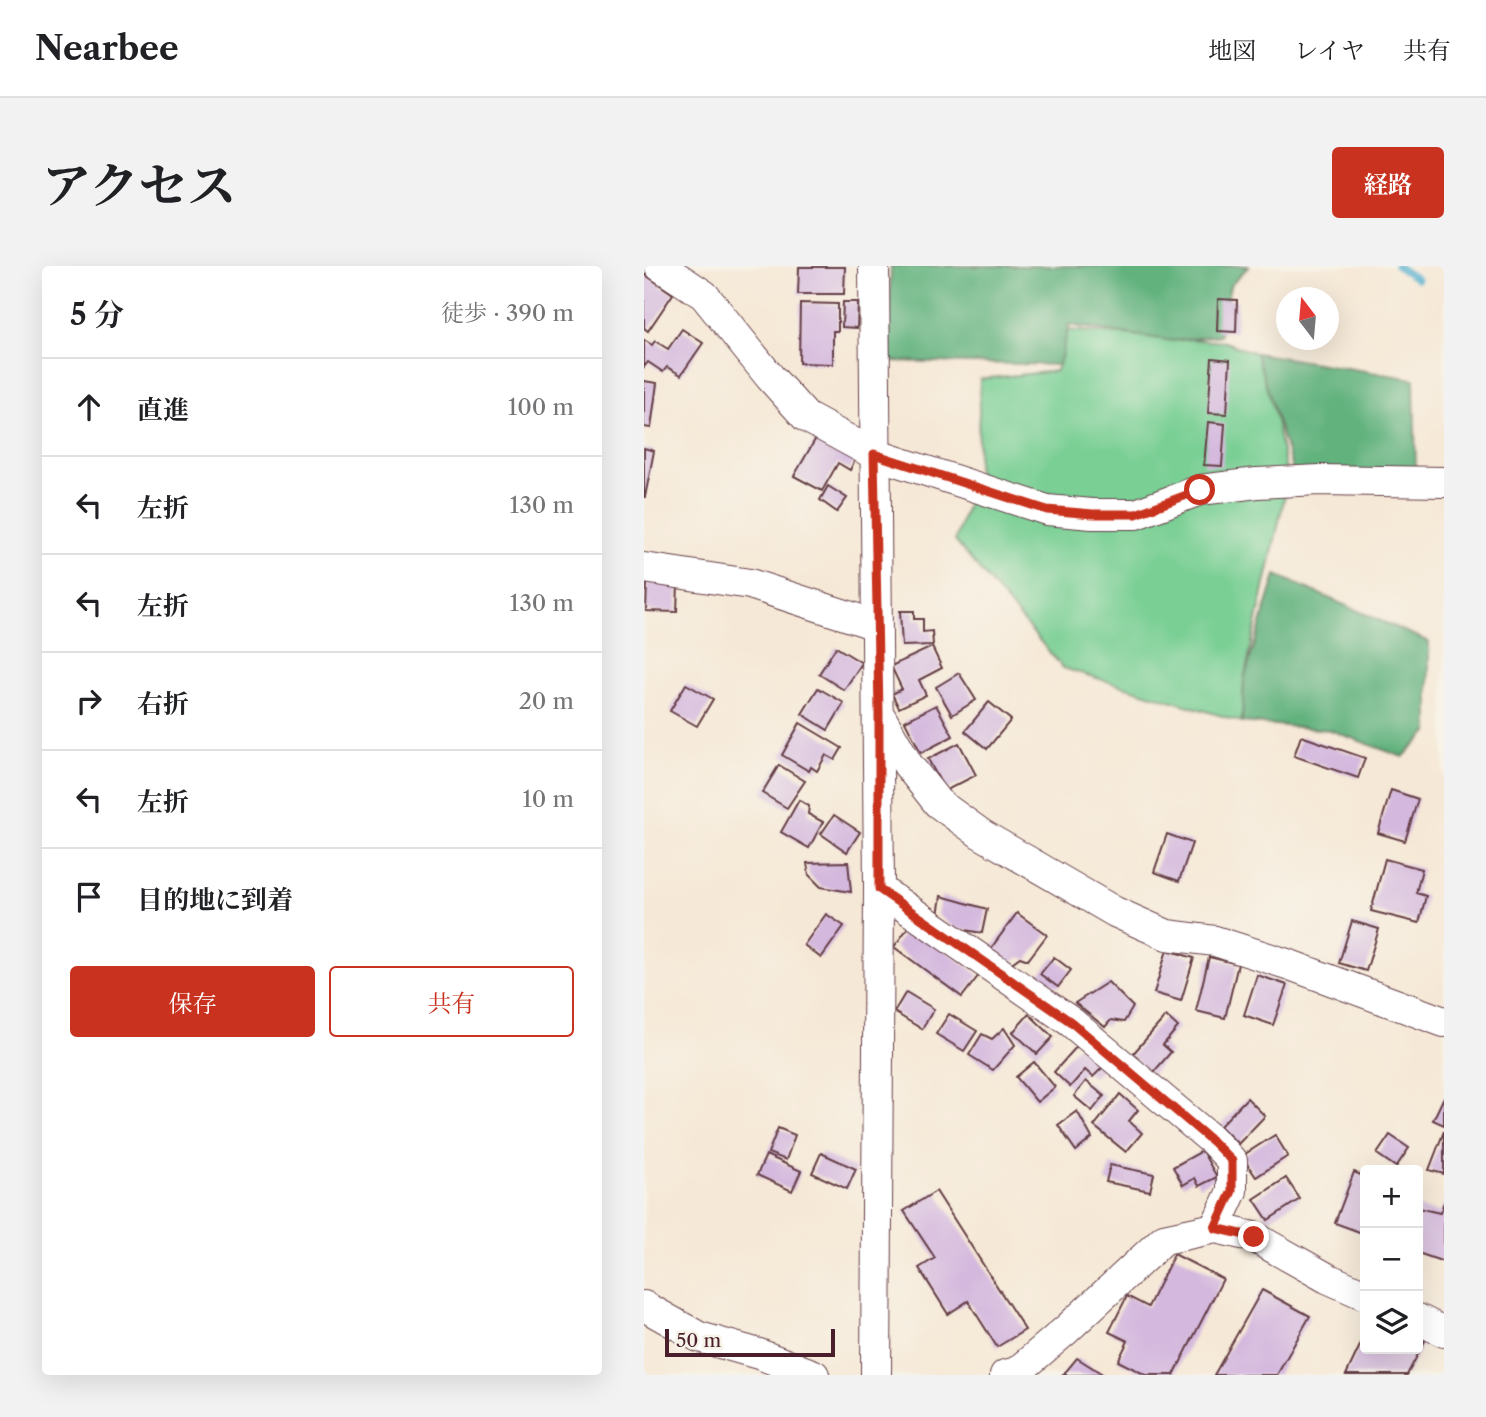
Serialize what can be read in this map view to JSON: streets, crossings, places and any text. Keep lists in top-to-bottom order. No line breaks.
{"scale_bar":"50 m","north":"top","page":{"header":"Nearbee","nav":["地図","レイヤ","共有"],"title":"アクセス","buttons":["経路",["保存","共有"]],"heading":["5 分","徒歩 · 390 m"],"list":[["直進","100 m"],["左折","130 m"],["左折","130 m"],["右折","20 m"],["左折","10 m"],"目的地に到着"],"map_buttons":["+","−"],"scale":"50 m"}}
